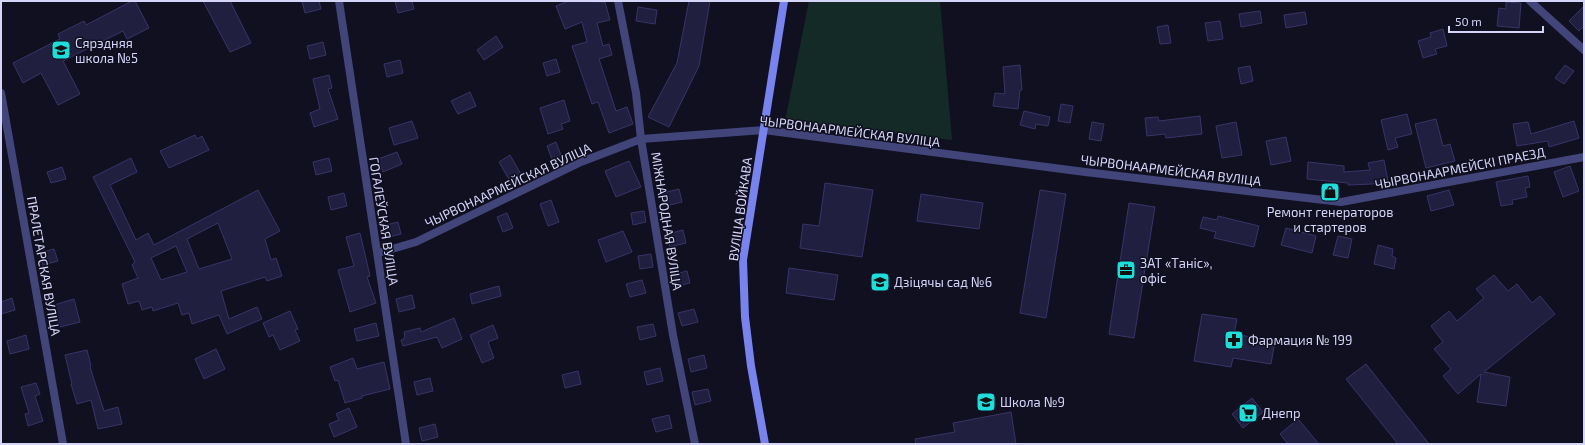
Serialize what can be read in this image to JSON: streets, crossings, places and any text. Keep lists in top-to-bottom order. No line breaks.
{"streets":{"main road":["ВУЛІЦА ВОЙКАВА"],"street":["ЧЫРВОНААРМЕЙСКАЯ ВУЛІЦА","ЧЫРВОНААРМЕЙСКІ ПРАЕЗД","ГОГАЛЕЎСКАЯ ВУЛІЦА","МІЖНАРОДНАЯ ВУЛІЦА","ПРАЛЕТАРСКАЯ ВУЛІЦА"]},"crossings":[["ЧЫРВОНААРМЕЙСКАЯ ВУЛІЦА","ЧЫРВОНААРМЕЙСКІ ПРАЕЗД"],["ЧЫРВОНААРМЕЙСКАЯ ВУЛІЦА","ВУЛІЦА ВОЙКАВА"],["ЧЫРВОНААРМЕЙСКАЯ ВУЛІЦА","ГОГАЛЕЎСКАЯ ВУЛІЦА"],["ЧЫРВОНААРМЕЙСКАЯ ВУЛІЦА","МІЖНАРОДНАЯ ВУЛІЦА"]],"places":{"school or university":["Сярэдняя школа №5","Дзіцячы сад №6","Школа №9"],"shop":["Ремонт генераторов и стартеров"],"office":["ЗАТ «Таніс», офіс"],"pharmacy":["Фармация № 199"],"supermarket":["Днепр"]},"scale_bar":"50 m"}
